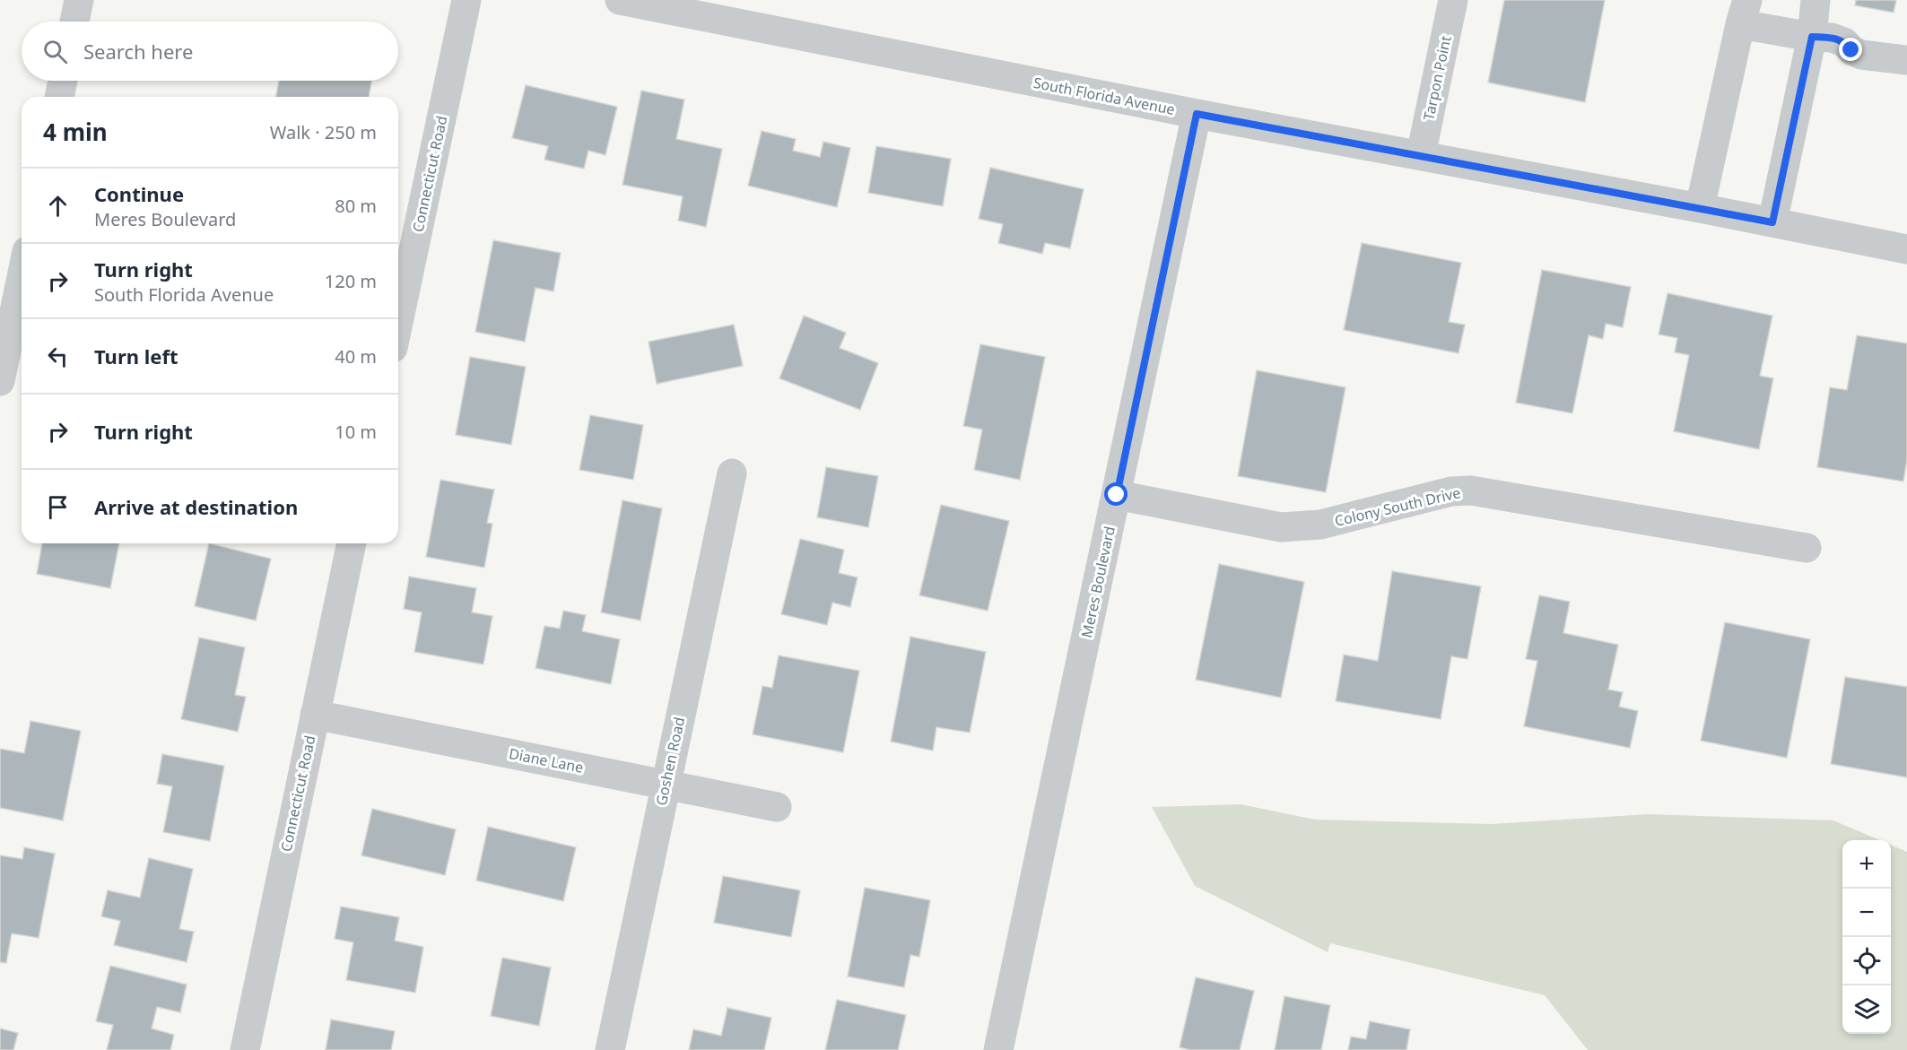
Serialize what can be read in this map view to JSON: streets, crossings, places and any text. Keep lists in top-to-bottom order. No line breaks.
{"streets":{"street":["Tarpon Point","South Florida Avenue","Connecticut Road","Colony South Drive","Meres Boulevard","Diane Lane","Goshen Road"]},"crossings":[["Tarpon Point","South Florida Avenue"],["South Florida Avenue","Meres Boulevard"],["Connecticut Road","Diane Lane"],["Colony South Drive","Meres Boulevard"],["Diane Lane","Goshen Road"]],"page":{"search":"Search here","heading":["4 min","Walk · 250 m"],"list":[["Continue","Meres Boulevard","80 m"],["Turn right","South Florida Avenue","120 m"],["Turn left","40 m"],["Turn right","10 m"],"Arrive at destination"],"map_buttons":["+","−"]}}
